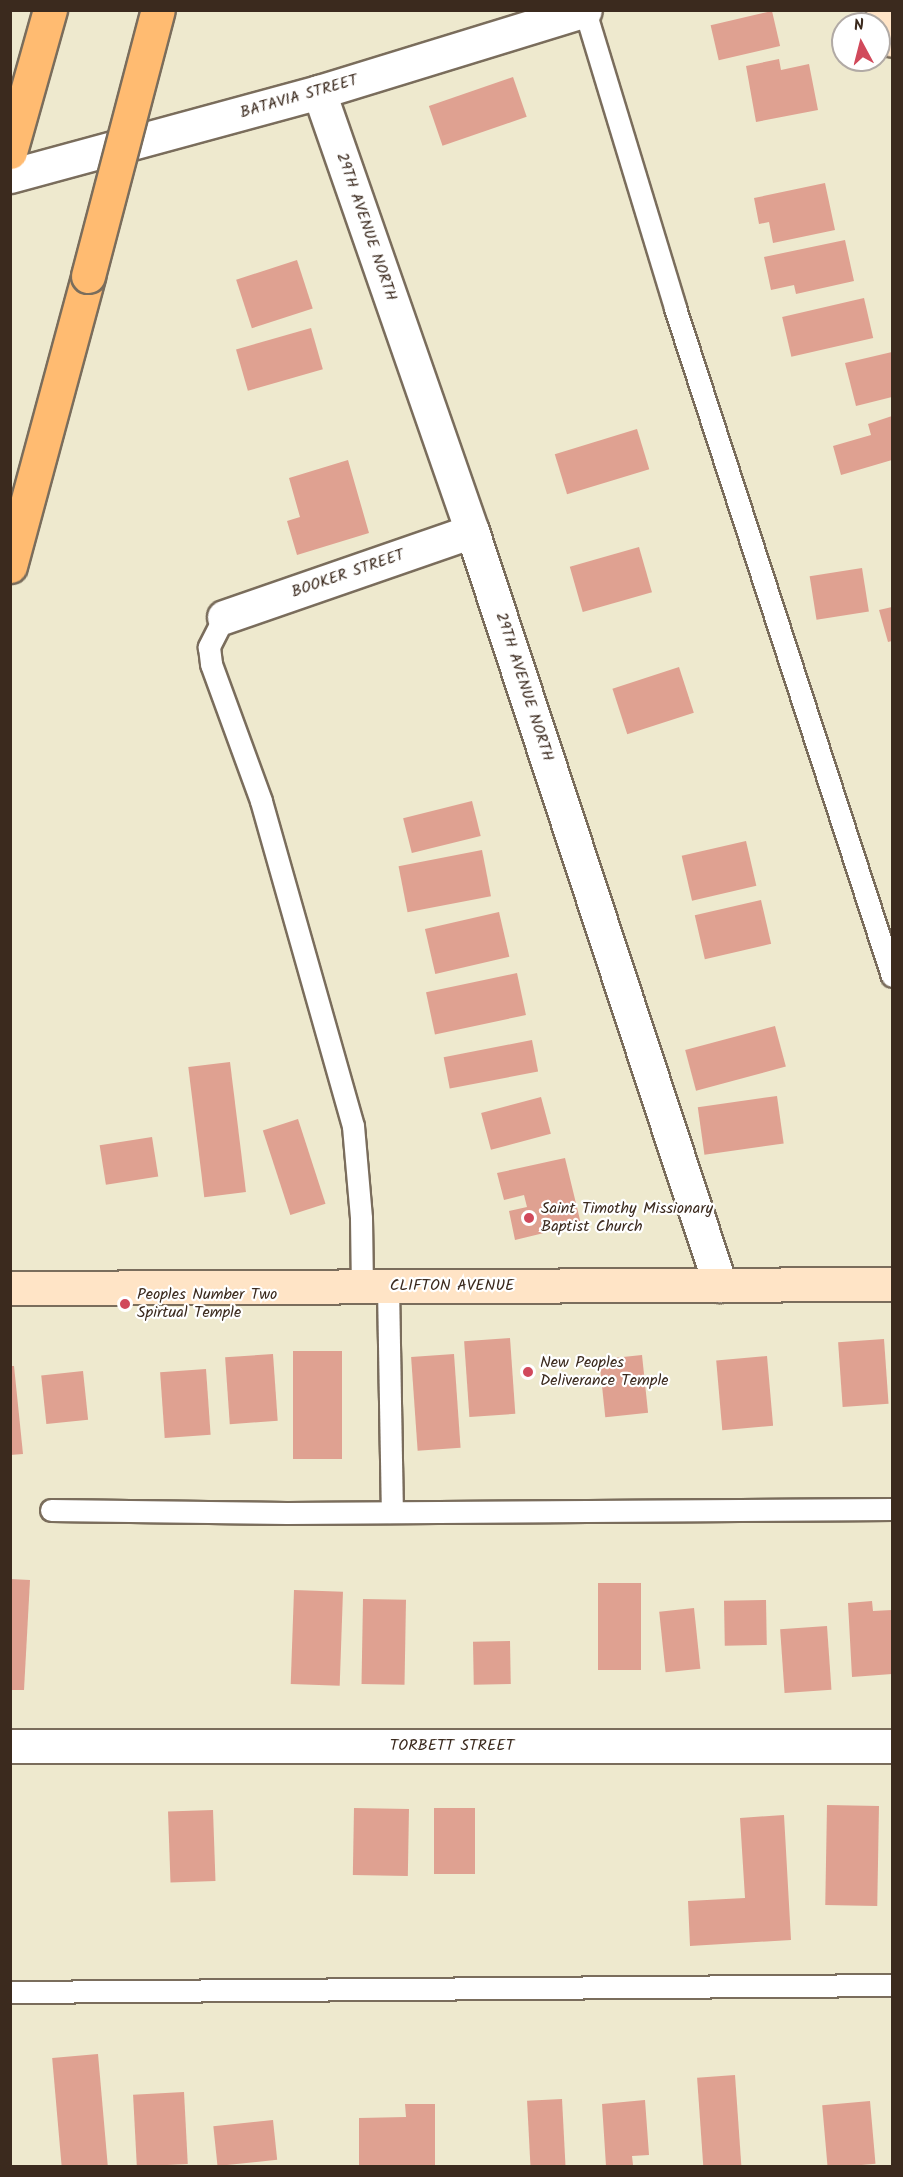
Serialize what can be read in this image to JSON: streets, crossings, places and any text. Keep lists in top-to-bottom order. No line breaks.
{"streets":{"street":["BATAVIA STREET","29TH AVENUE NORTH","BOOKER STREET","CLIFTON AVENUE","TORBETT STREET"]},"crossings":[["BATAVIA STREET","29TH AVENUE NORTH"],["29TH AVENUE NORTH","BOOKER STREET"],["29TH AVENUE NORTH","CLIFTON AVENUE"]],"places":["Saint Timothy Missionary Baptist Church","Peoples Number Two Spirtual Temple","New Peoples Deliverance Temple"],"north":"top"}
